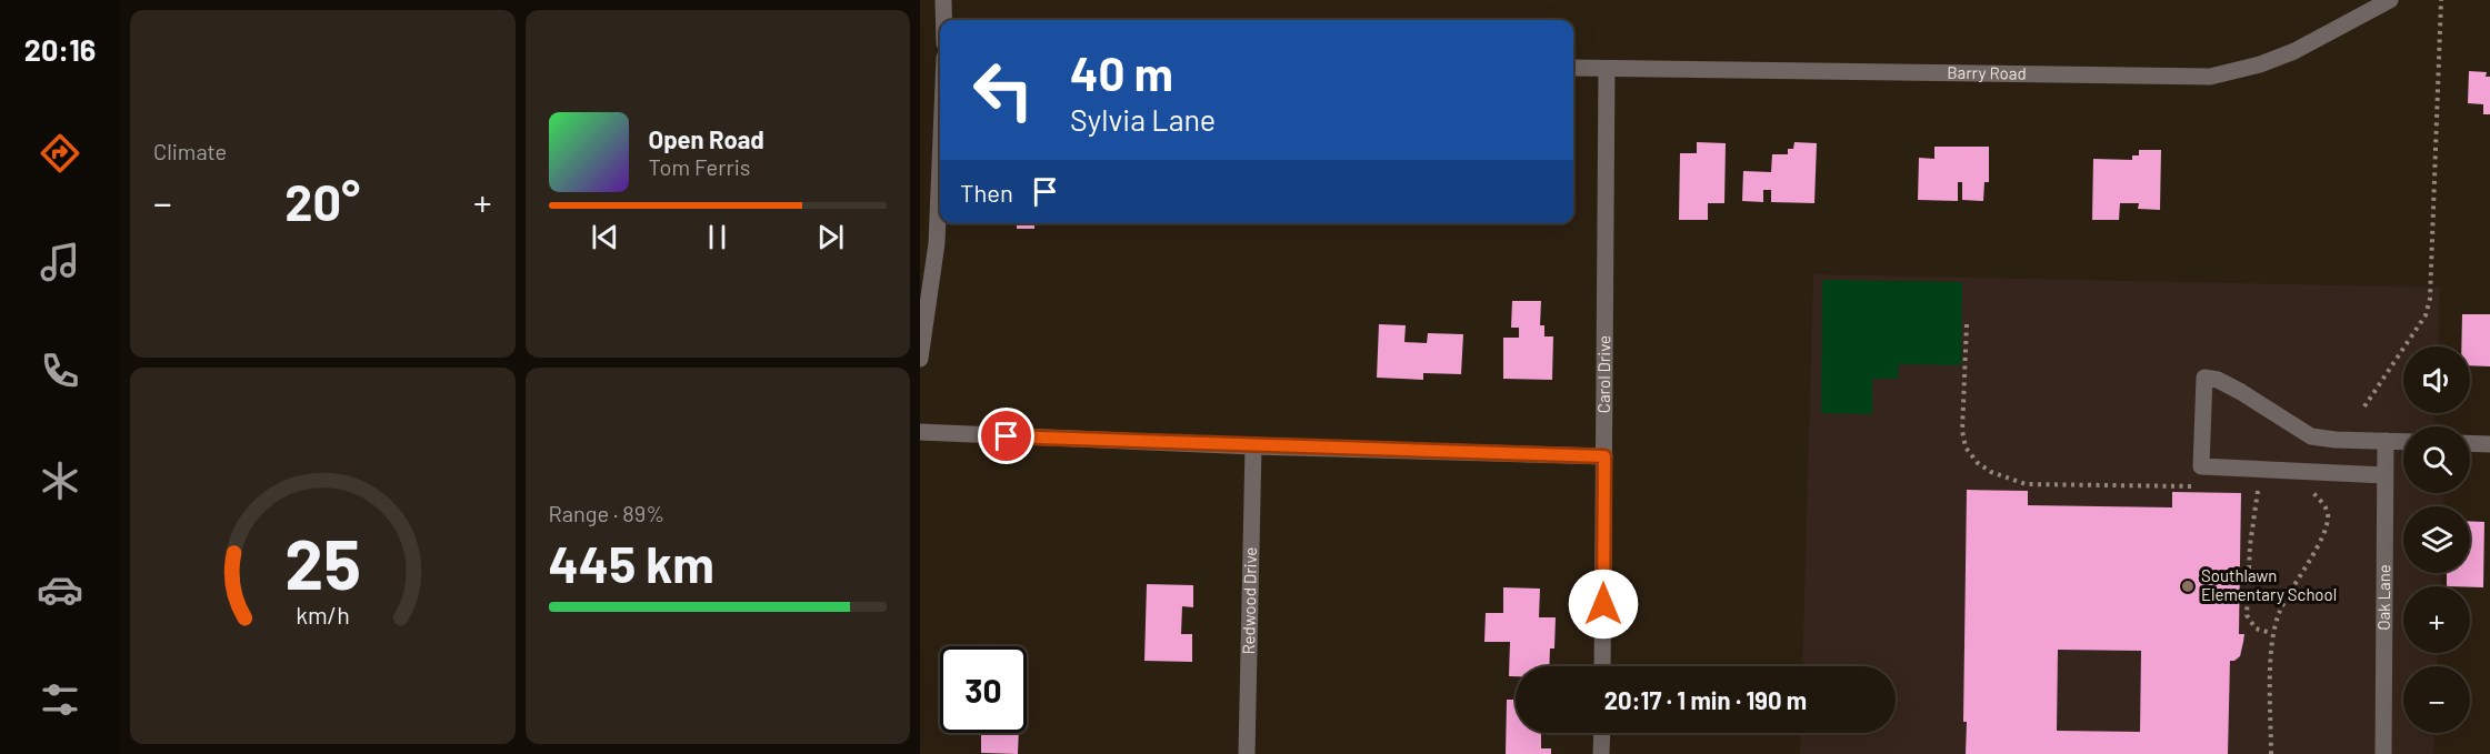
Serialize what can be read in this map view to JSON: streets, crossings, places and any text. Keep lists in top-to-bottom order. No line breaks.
{"streets":{"street":["Barry Road","Carol Drive","Oak Lane","Redwood Drive"]},"crossings":[["Barry Road","Carol Drive"]],"places":["Southlawn Elementary School"],"page":{"tabs":"20:16","tile":["Climate",["Range · 89%","445 km"]],"turn":["40 m","Sylvia Lane"],"song":["Open Road","Tom Ferris"],"then":"Then","heat":["−","20°","+"],"map_buttons":["+","−"],"limit":"30","trip":"20:17 · 1 min · 190 m","gauge":["25","km/h"]}}
